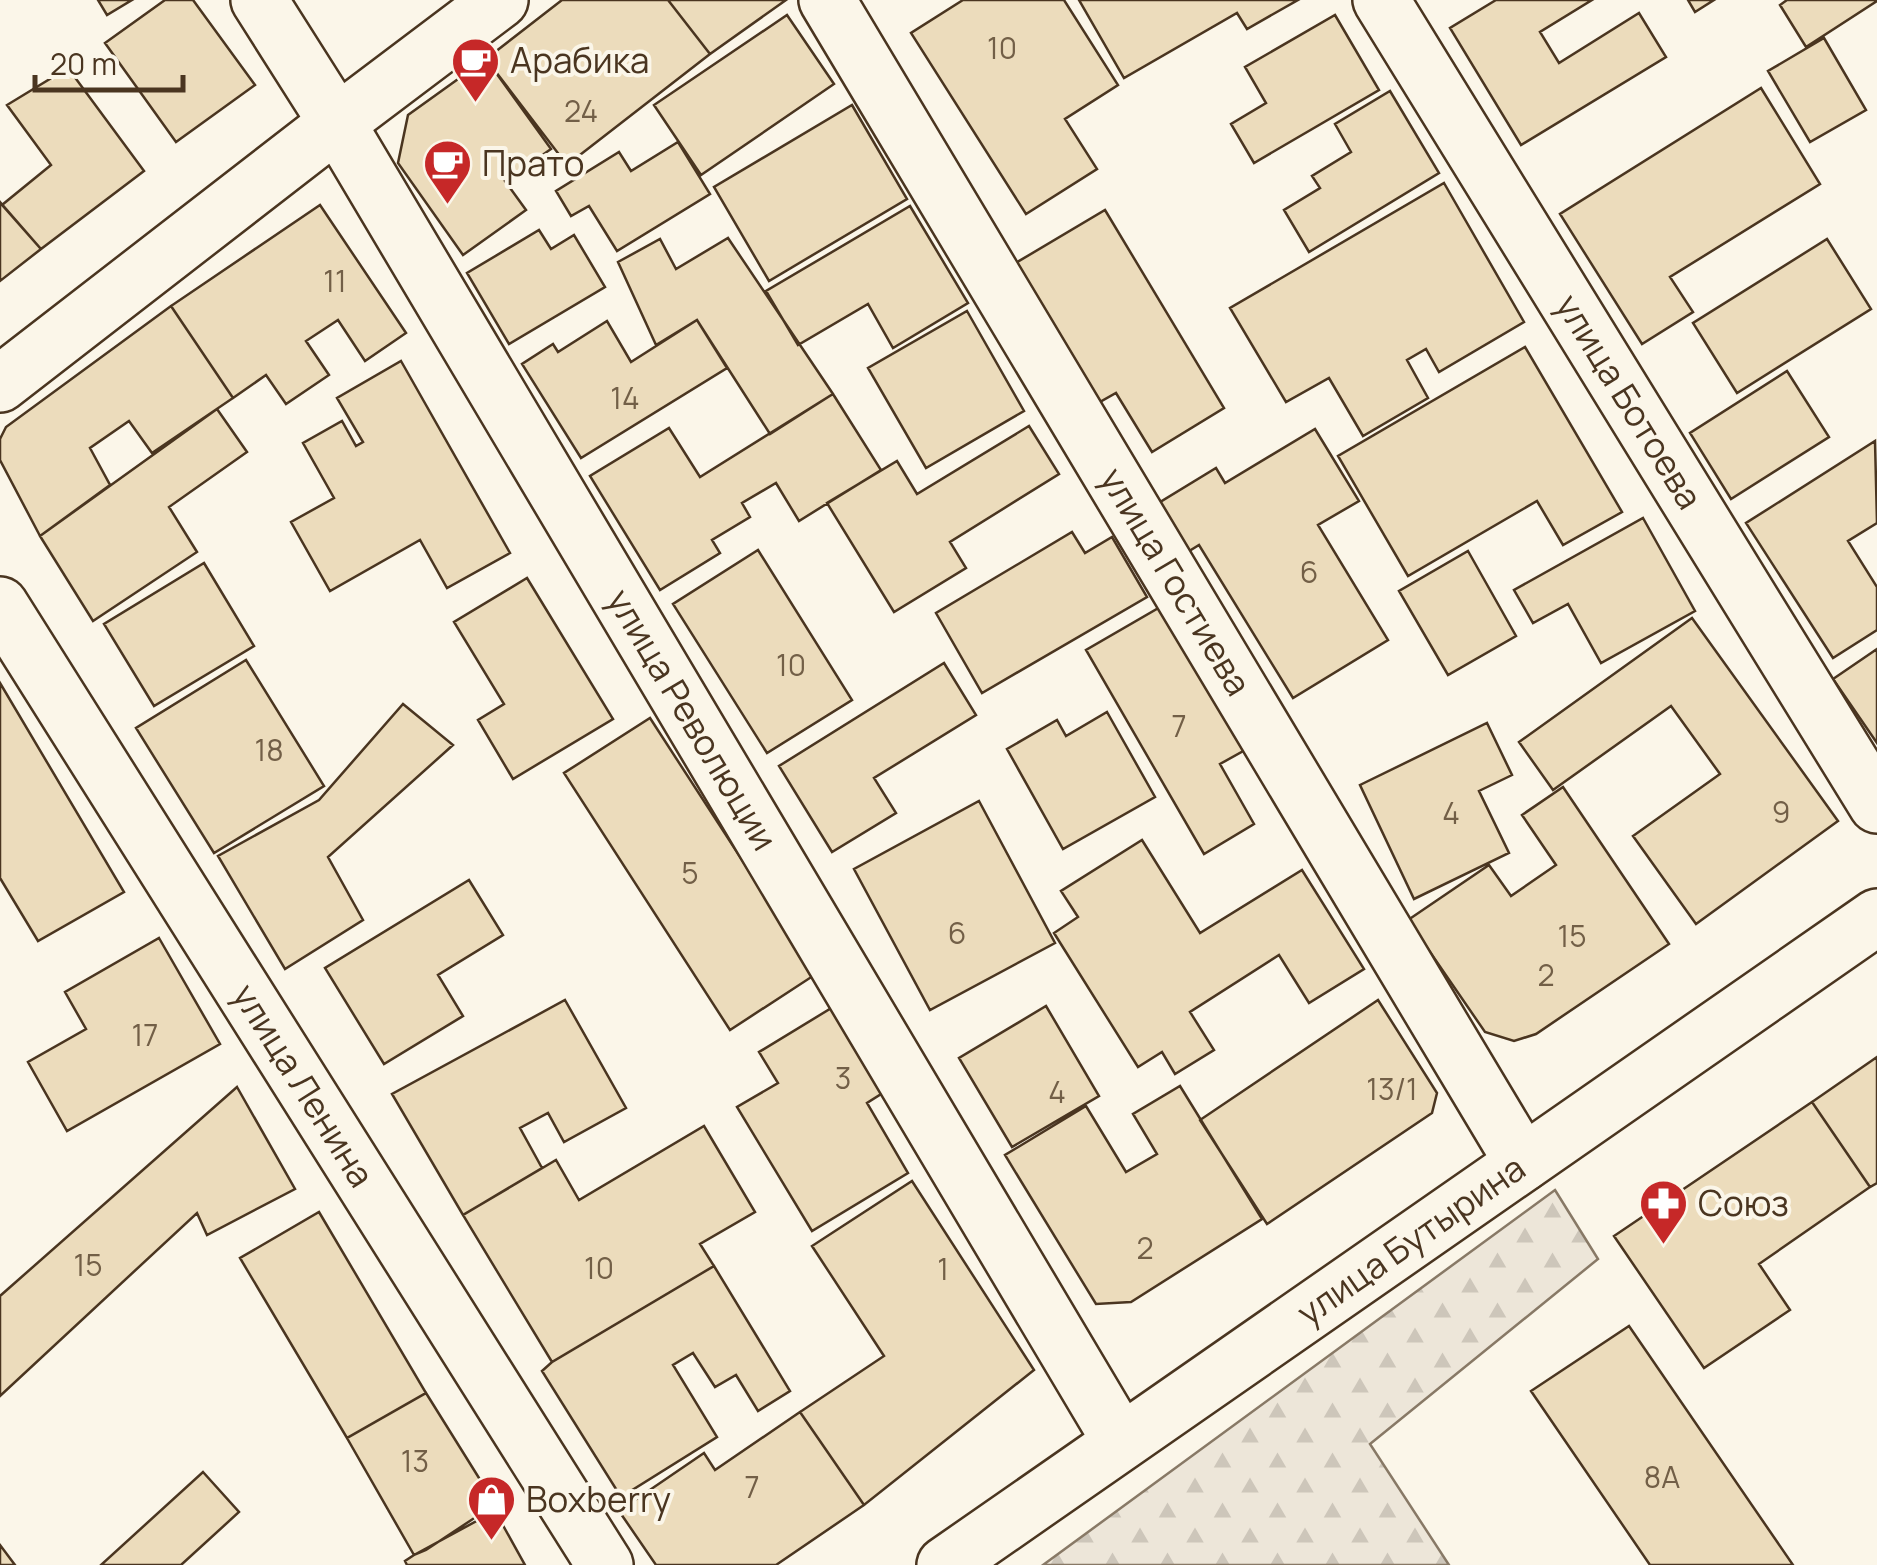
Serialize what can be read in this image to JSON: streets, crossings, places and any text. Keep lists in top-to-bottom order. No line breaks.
{"streets":{"street":["улица Ботоева","улица Гостиева","улица Революции","улица Ленина","улица Бутырина"]},"crossings":[["улица Гостиева","улица Бутырина"],["улица Революции","улица Бутырина"]],"places":{"cafe":["Арабика","Прато"],"pharmacy":["Союз"],"shop":["Boxberry"]},"house_numbers":["10","24","11","14","6","10","7","18","9","4","5","6","15","2","17","3","13/1","4","2","15","10","1","13","8А","7"],"scale_bar":"20 m"}
